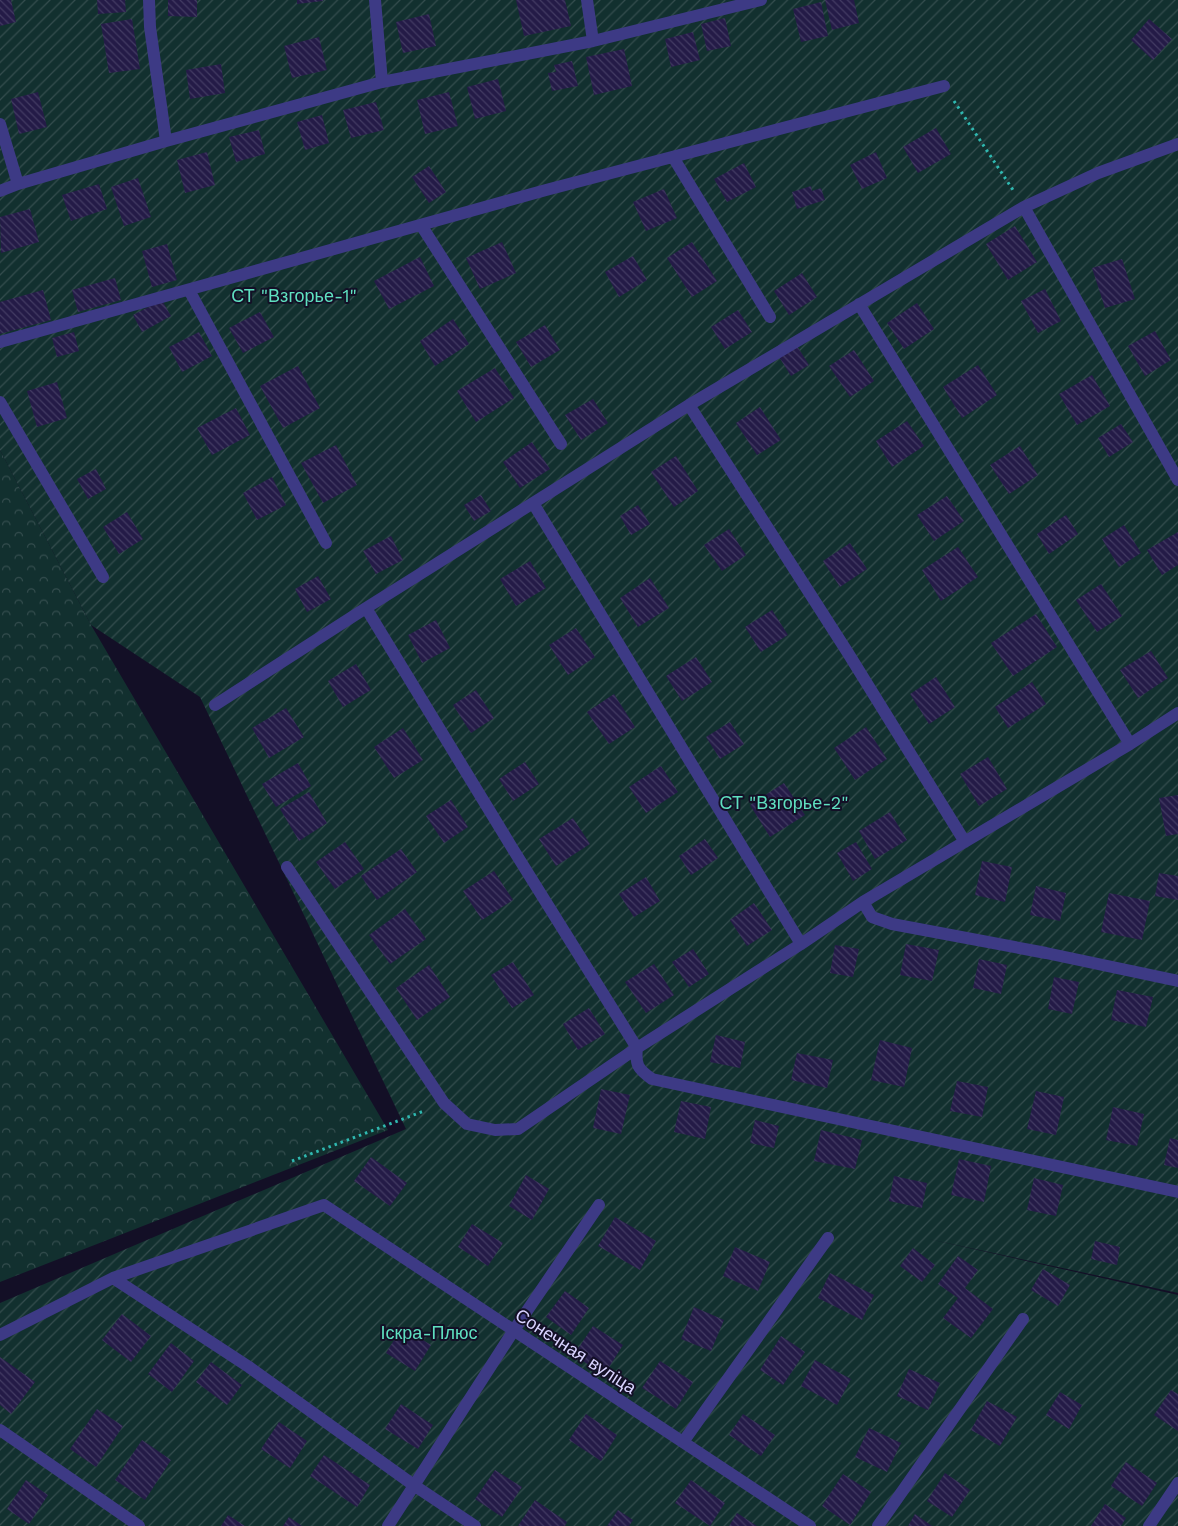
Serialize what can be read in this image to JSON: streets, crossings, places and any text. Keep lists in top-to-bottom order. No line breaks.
{"streets":{"lane":["Сонечная вуліца"]},"parks":["СТ \"Взгорье-1\"","СТ \"Взгорье-2\"","Іскра-Плюс"]}
